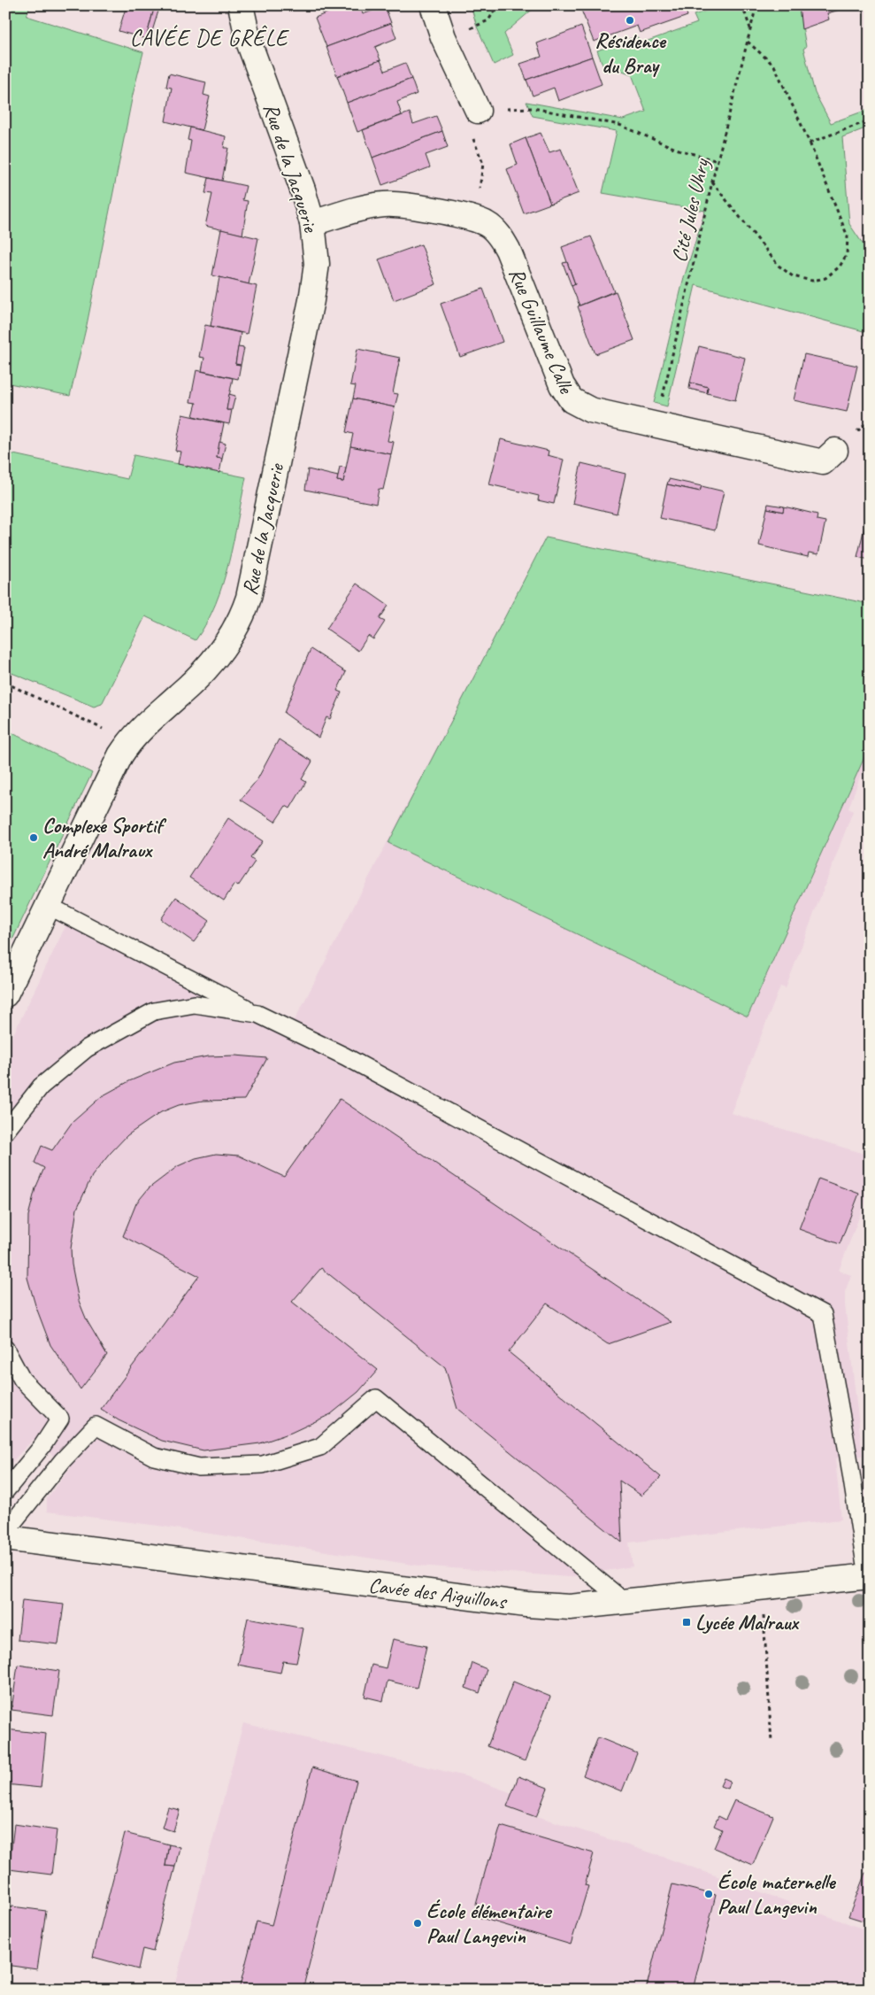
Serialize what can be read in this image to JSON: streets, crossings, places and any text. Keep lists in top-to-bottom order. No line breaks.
{"streets":{"street":["Rue de la Jacquerie","Rue Guillaume Calle","Cavée des Aiguillons"],"path":["Cité Jules Uhry"]},"crossings":[["Rue de la Jacquerie","Rue Guillaume Calle"],["Cité Jules Uhry","Rue Guillaume Calle"]],"districts":["CAVÉE DE GRÊLE"],"places":{"other":["Résidence du Bray","Complexe Sportif André Malraux","École maternelle Paul Langevin","École élémentaire Paul Langevin"],"transit":["Lycée Malraux"]}}
